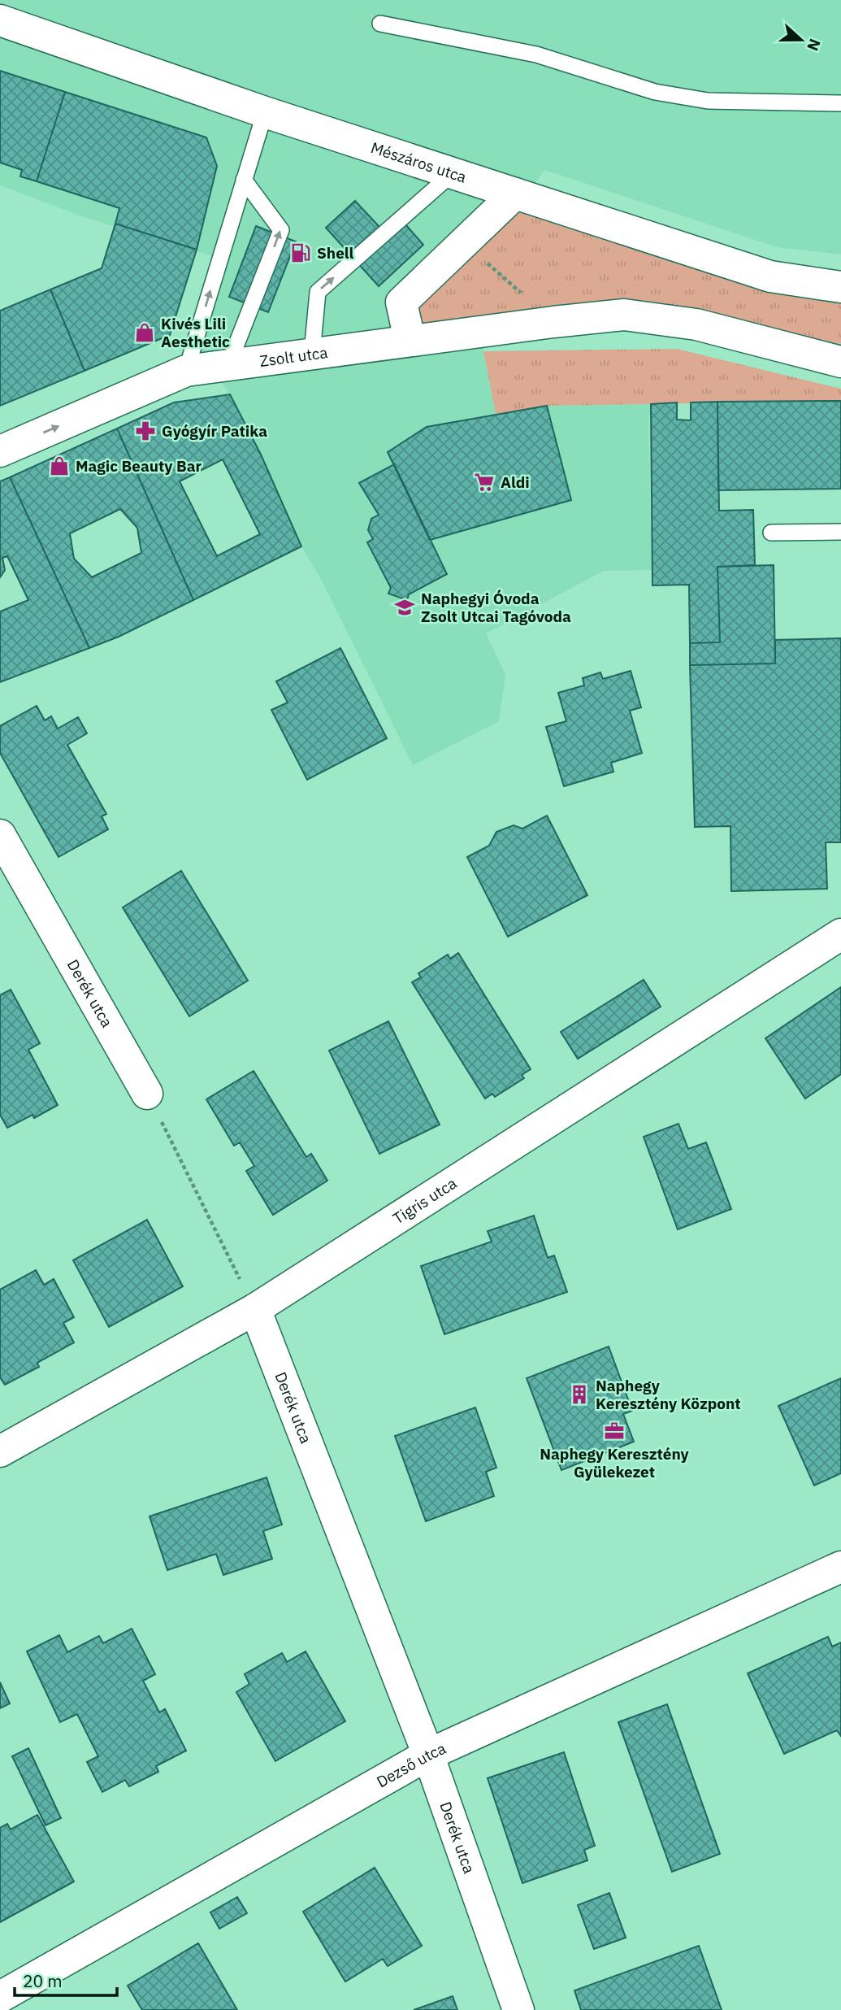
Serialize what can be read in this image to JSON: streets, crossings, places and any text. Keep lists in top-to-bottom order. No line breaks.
{"streets":{"street":["Mészáros utca","Zsolt utca","Derék utca","Tigris utca","Dezső utca"]},"crossings":[["Derék utca","Tigris utca"],["Derék utca","Dezső utca"]],"one_way":["Zsolt utca"],"places":{"fuel station":["Shell"],"shop":["Kivés Lili Aesthetic","Magic Beauty Bar"],"pharmacy":["Gyógyír Patika"],"supermarket":["Aldi"],"school or university":["Naphegyi Óvoda Zsolt Utcai Tagóvoda"],"building":["Naphegy Keresztény Központ"],"office":["Naphegy Keresztény Gyülekezet"]},"scale_bar":"20 m","north":"right"}
